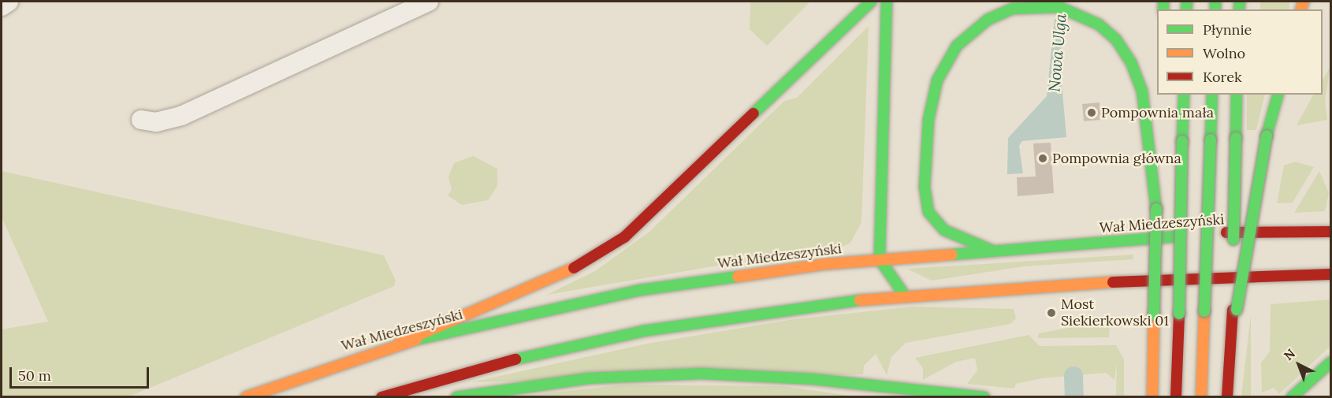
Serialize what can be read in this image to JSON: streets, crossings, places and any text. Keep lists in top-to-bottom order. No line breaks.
{"streets":{"main road":["Wał Miedzeszyński"]},"water":["Nowa Ulga"],"places":["Pompownia mała","Pompownia główna","Most Siekierkowski 01"],"legend":["Płynnie","Wolno","Korek"],"scale_bar":"50 m","north":"top left"}
